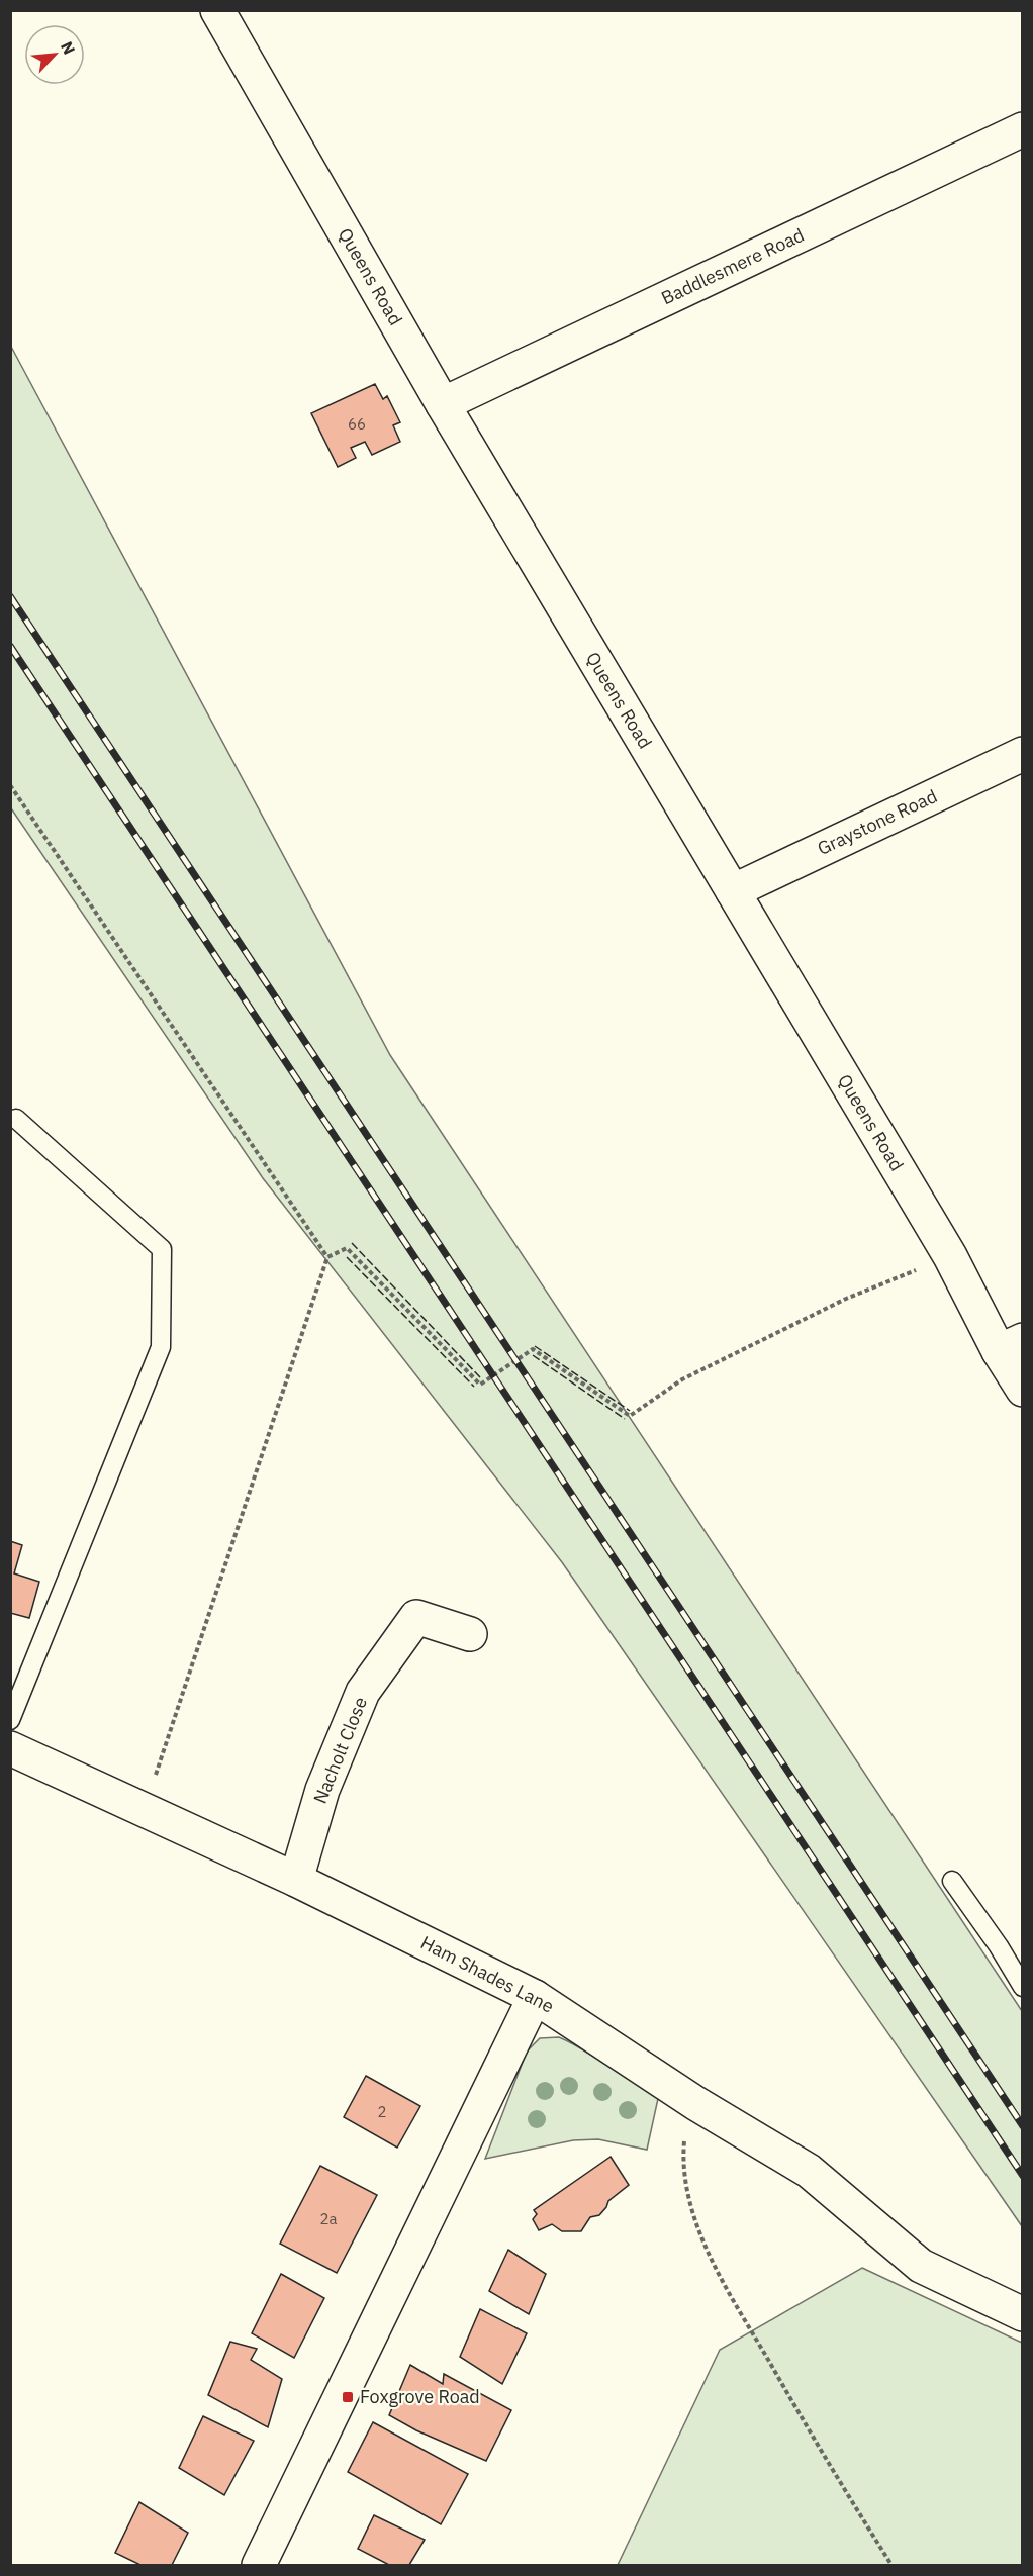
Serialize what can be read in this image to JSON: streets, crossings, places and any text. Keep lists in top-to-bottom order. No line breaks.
{"streets":{"street":["Baddlesmere Road","Queens Road","Graystone Road","Nacholt Close","Ham Shades Lane"]},"crossings":[["Baddlesmere Road","Queens Road"],["Queens Road","Graystone Road"],["Nacholt Close","Ham Shades Lane"]],"places":{"transit":["Foxgrove Road"]},"house_numbers":["66","2","2a"],"north":"top right"}
